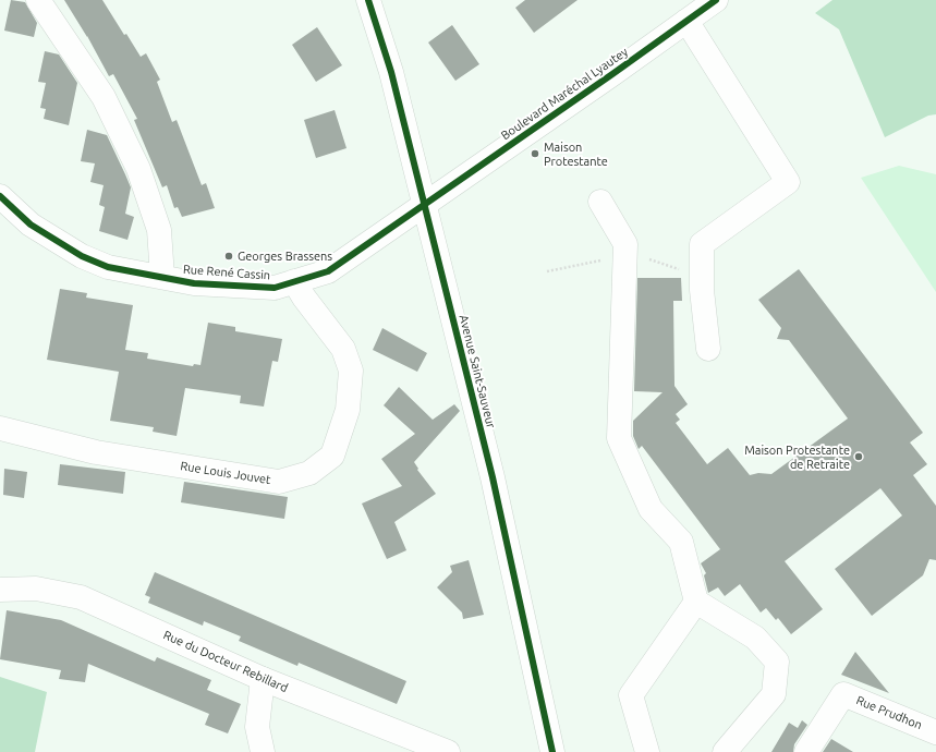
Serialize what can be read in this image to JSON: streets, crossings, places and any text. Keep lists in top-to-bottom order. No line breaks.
{"streets":{"street":["Boulevard Maréchal Lyautey","Rue René Cassin","Avenue Saint-Sauveur","Rue Louis Jouvet","Rue du Docteur Rebillard","Rue Prudhon"]},"crossings":[["Boulevard Maréchal Lyautey","Rue René Cassin"],["Boulevard Maréchal Lyautey","Avenue Saint-Sauveur"],["Rue René Cassin","Avenue Saint-Sauveur"],["Rue René Cassin","Rue Louis Jouvet"]],"places":["Maison Protestante","Georges Brassens","Maison Protestante de Retraite"]}
